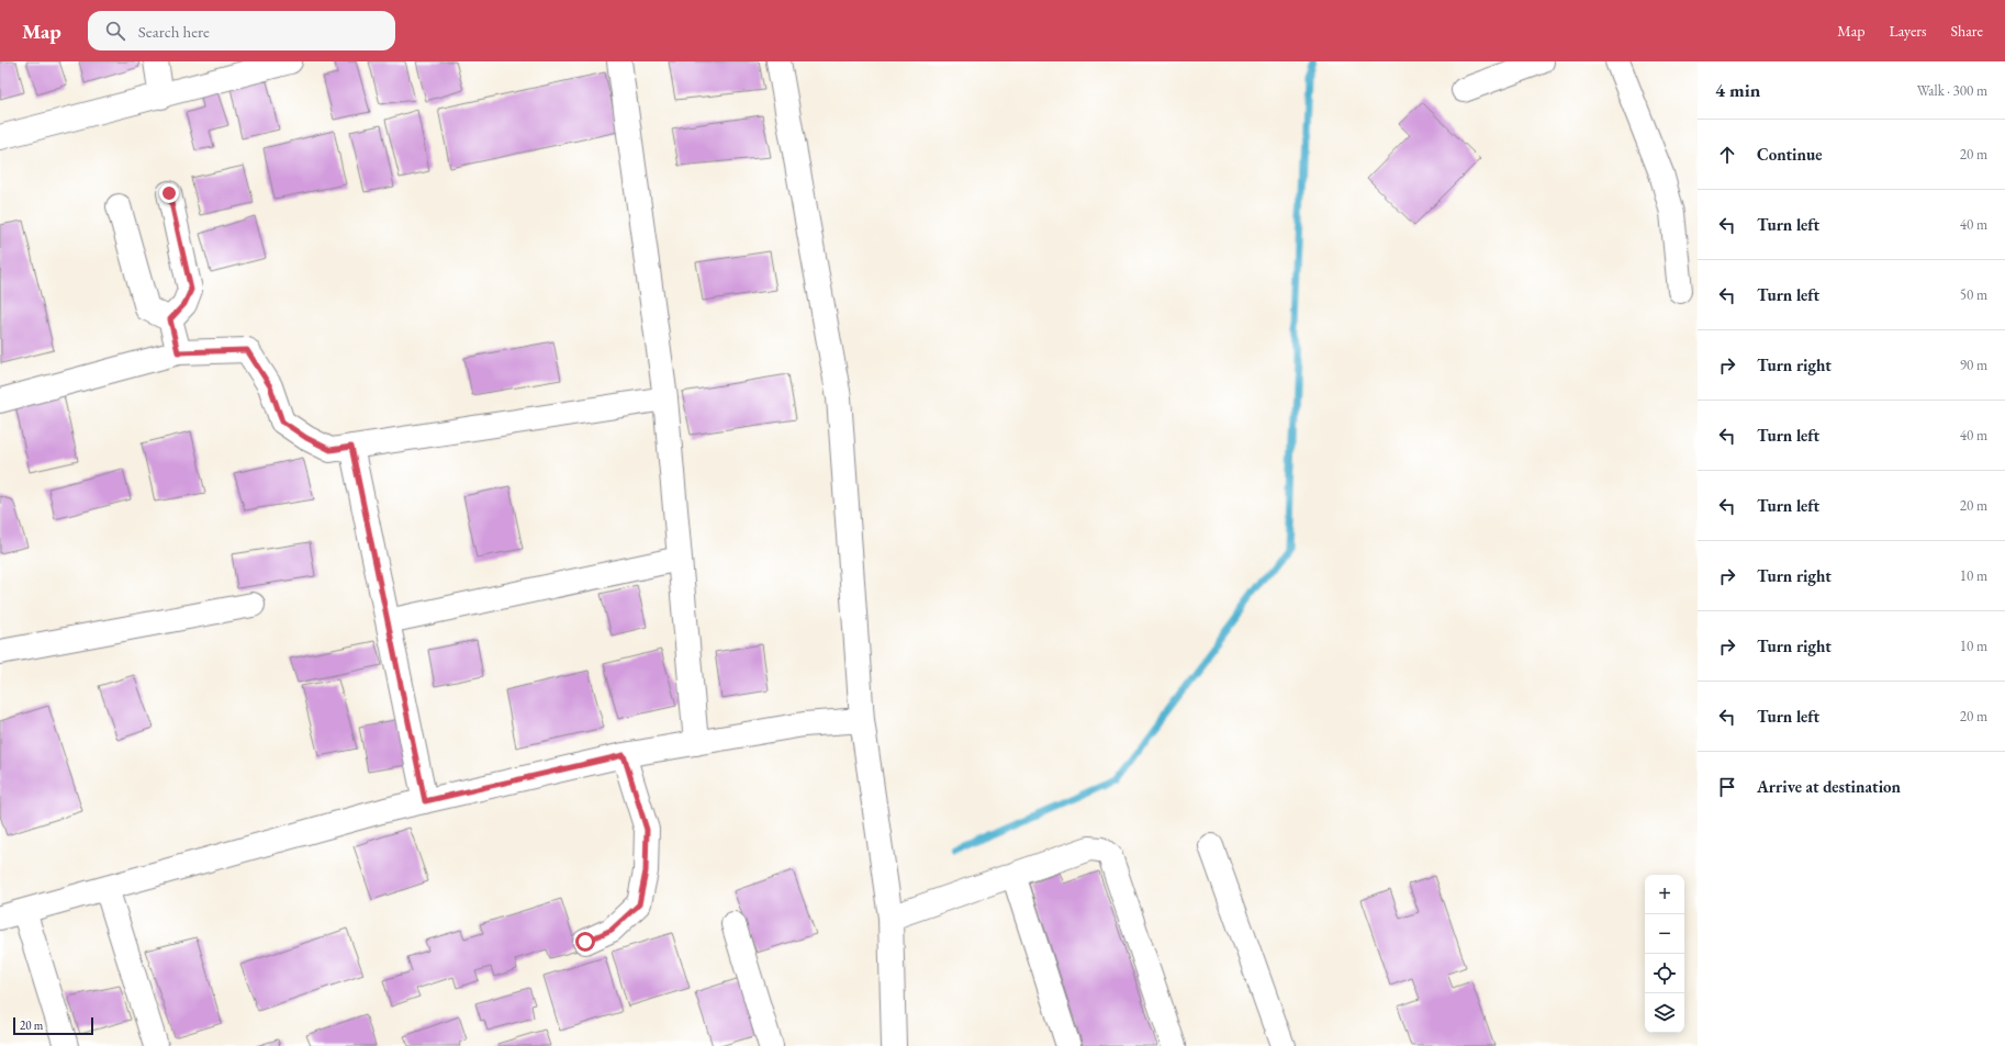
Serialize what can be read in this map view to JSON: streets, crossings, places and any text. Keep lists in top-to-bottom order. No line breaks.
{"scale_bar":"20 m","page":{"header":"Map","search":"Search here","nav":["Map","Layers","Share"],"heading":["4 min","Walk · 300 m"],"list":[["Continue","20 m"],["Turn left","40 m"],["Turn left","50 m"],["Turn right","90 m"],["Turn left","40 m"],["Turn left","20 m"],["Turn right","10 m"],["Turn right","10 m"],["Turn left","20 m"],"Arrive at destination"],"map_buttons":["+","−"],"scale":"20 m"}}
